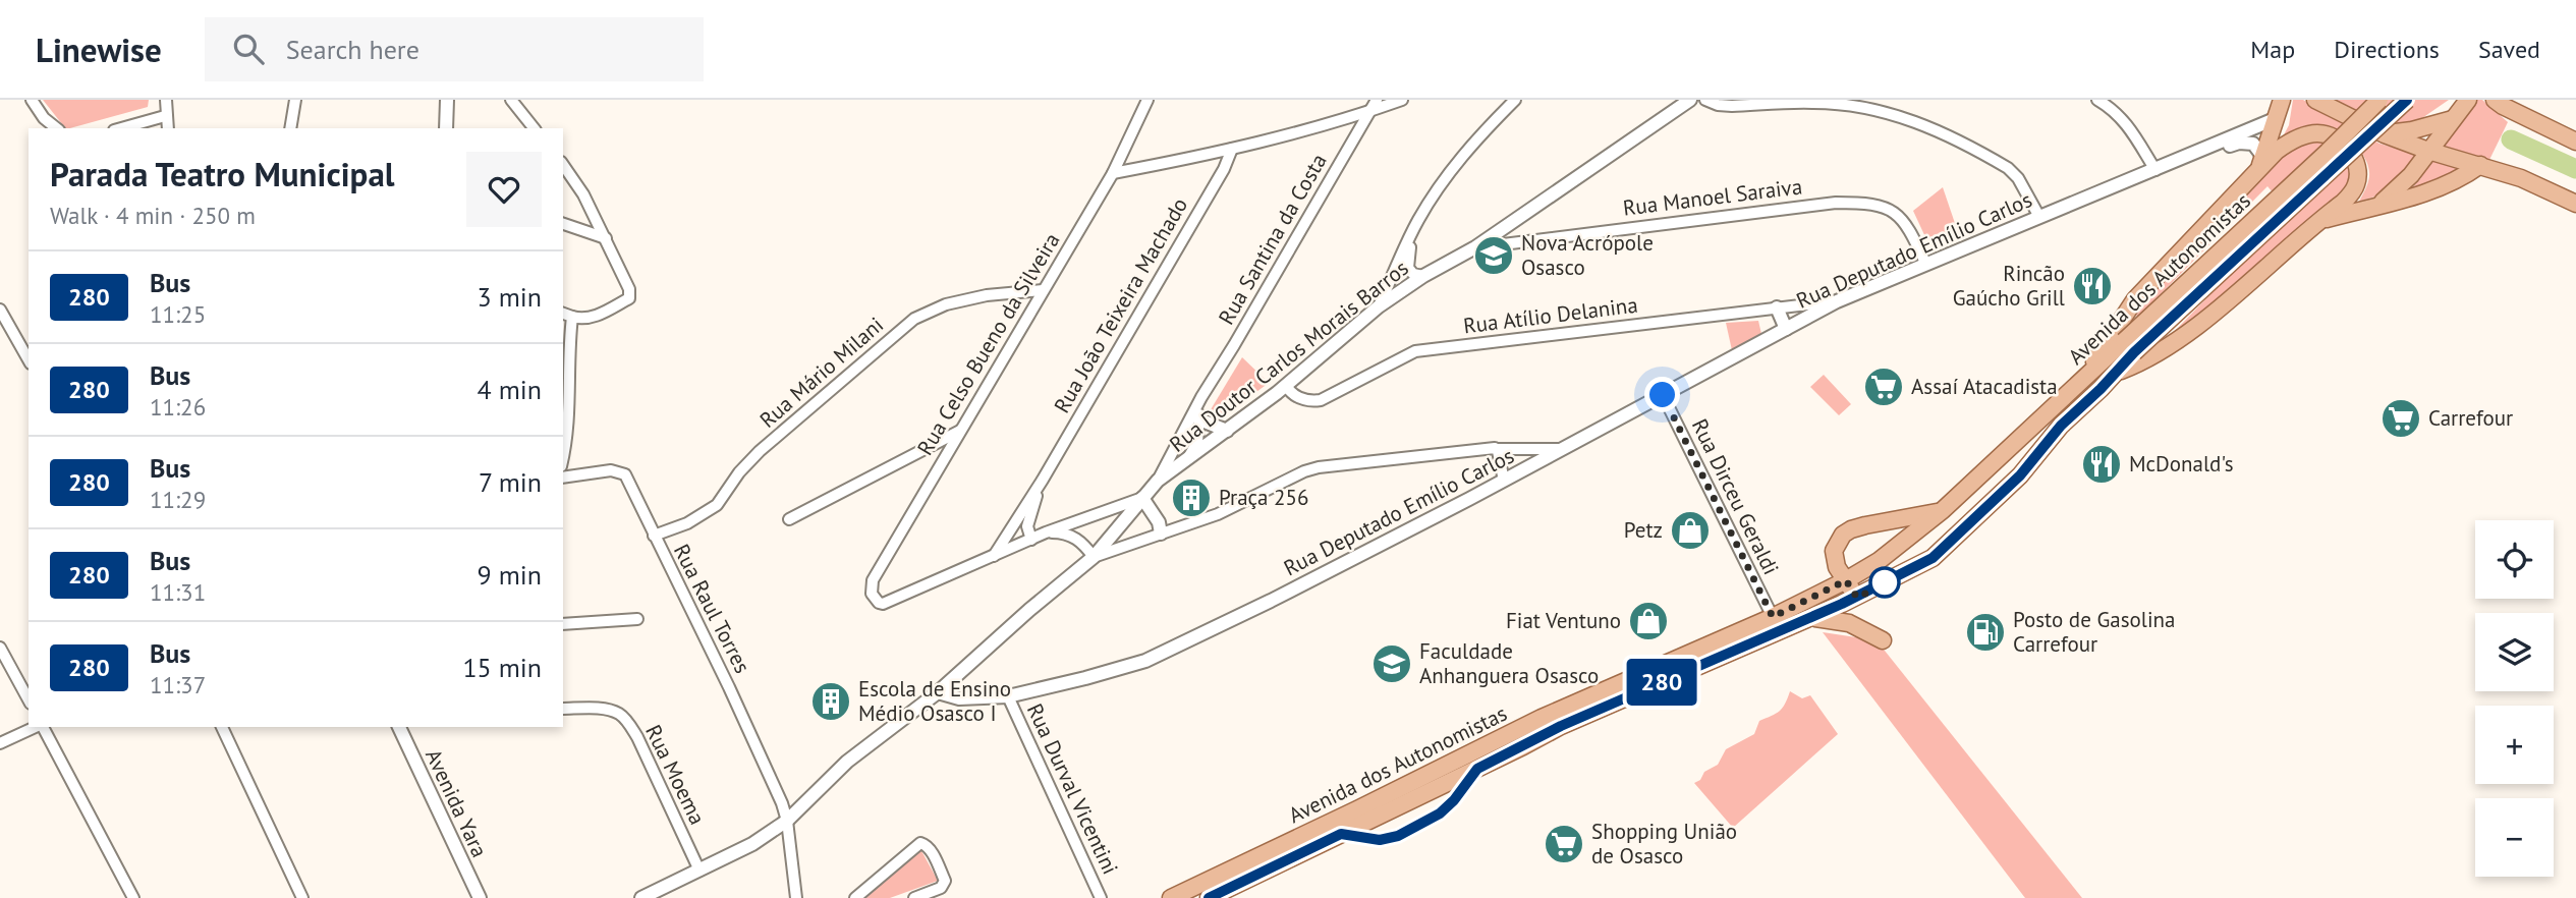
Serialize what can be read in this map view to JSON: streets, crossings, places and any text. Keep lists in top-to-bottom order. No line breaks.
{"streets":{"main road":["Avenida dos Autonomistas"],"street":["Rua Manoel Saraiva","Rua Santina da Costa","Rua Deputado Emílio Carlos","Rua João Teixeira Machado","Rua Atílio Delanina","Rua Celso Bueno da Silveira","Rua Doutor Carlos Morais Barros","Rua Mário Milani","Rua Dirceu Geraldi","Rua Raul Torres","Rua Moema","Rua Durval Vicentini","Avenida Yara"]},"crossings":[["Rua Manoel Saraiva","Rua Deputado Emílio Carlos"],["Rua Manoel Saraiva","Rua Doutor Carlos Morais Barros"],["Rua Santina da Costa","Rua Doutor Carlos Morais Barros"],["Rua Deputado Emílio Carlos","Rua Atílio Delanina"],["Rua Deputado Emílio Carlos","Rua Doutor Carlos Morais Barros"],["Rua Deputado Emílio Carlos","Rua Dirceu Geraldi"],["Rua Deputado Emílio Carlos","Rua Durval Vicentini"],["Avenida dos Autonomistas","Rua Dirceu Geraldi"],["Rua João Teixeira Machado","Rua Celso Bueno da Silveira"],["Rua Atílio Delanina","Rua Doutor Carlos Morais Barros"],["Rua Celso Bueno da Silveira","Rua Mário Milani"],["Rua Mário Milani","Rua Raul Torres"]],"places":{"school or university":["Nova Acrópole Osasco","Faculdade Anhanguera Osasco"],"restaurant":["Rincão Gaúcho Grill","McDonald's"],"supermarket":["Assaí Atacadista","Carrefour","Shopping União de Osasco"],"building":["Praça 256","Escola de Ensino Médio Osasco I"],"shop":["Petz","Fiat Ventuno"],"fuel station":["Posto de Gasolina Carrefour"]},"lines":["bus line 280"],"page":{"header":"Linewise","search":"Search here","nav":["Map","Directions","Saved"],"on_map":"280","heading":["Parada Teatro Municipal","Walk · 4 min · 250 m"],"list":[{"mark":"280","name":"Bus","note":"11:25","value":"3 min"},{"mark":"280","name":"Bus","note":"11:26","value":"4 min"},{"mark":"280","name":"Bus","note":"11:29","value":"7 min"},{"mark":"280","name":"Bus","note":"11:31","value":"9 min"},{"mark":"280","name":"Bus","note":"11:37","value":"15 min"}],"map_buttons":["+","−"]}}
